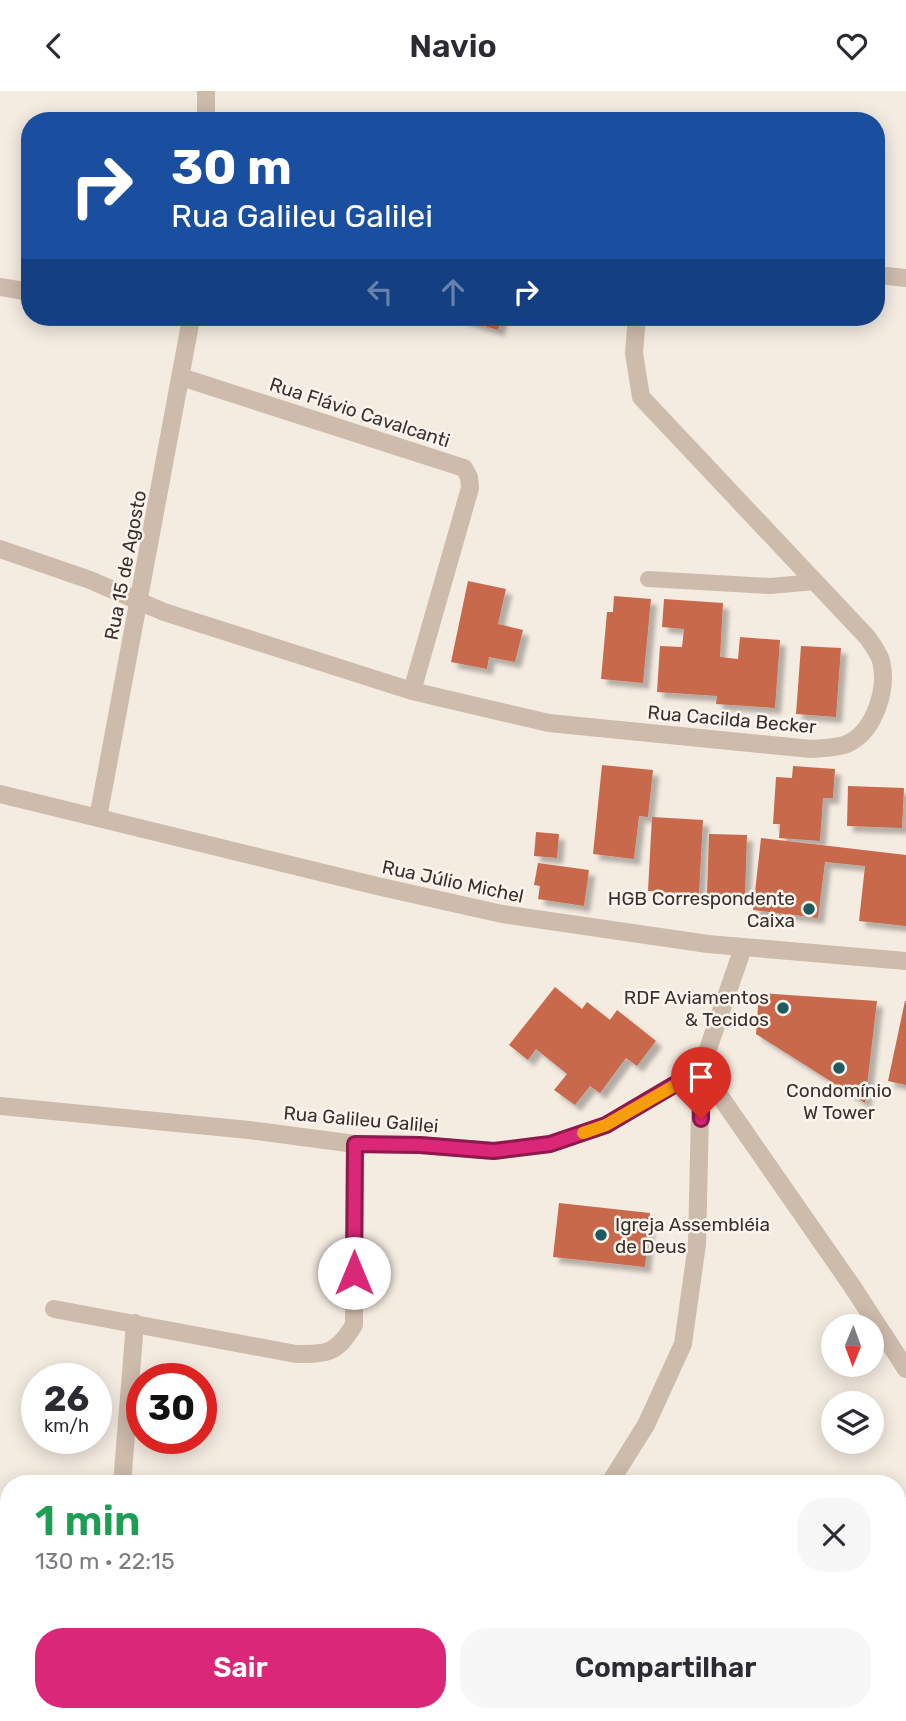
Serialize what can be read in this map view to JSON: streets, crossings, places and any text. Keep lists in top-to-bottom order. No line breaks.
{"streets":{"street":["Rua Flávio Cavalcanti","Rua 15 de Agosto","Rua Cacilda Becker","Rua Júlio Michel","Rua Galileu Galilei"]},"crossings":[["Rua Flávio Cavalcanti","Rua 15 de Agosto"],["Rua Flávio Cavalcanti","Rua Cacilda Becker"],["Rua 15 de Agosto","Rua Cacilda Becker"],["Rua 15 de Agosto","Rua Júlio Michel"]],"places":["HGB Correspondente Caixa","RDF Aviamentos & Tecidos","Condomínio W Tower","Igreja Assembléia de Deus"],"north":"bottom","page":{"header":"Navio","turn":["30 m","Rua Galileu Galilei"],"speed":"26 km/h","limit":"30","heading":["1 min","130 m · 22:15"],"buttons":["Sair","Compartilhar"]}}
